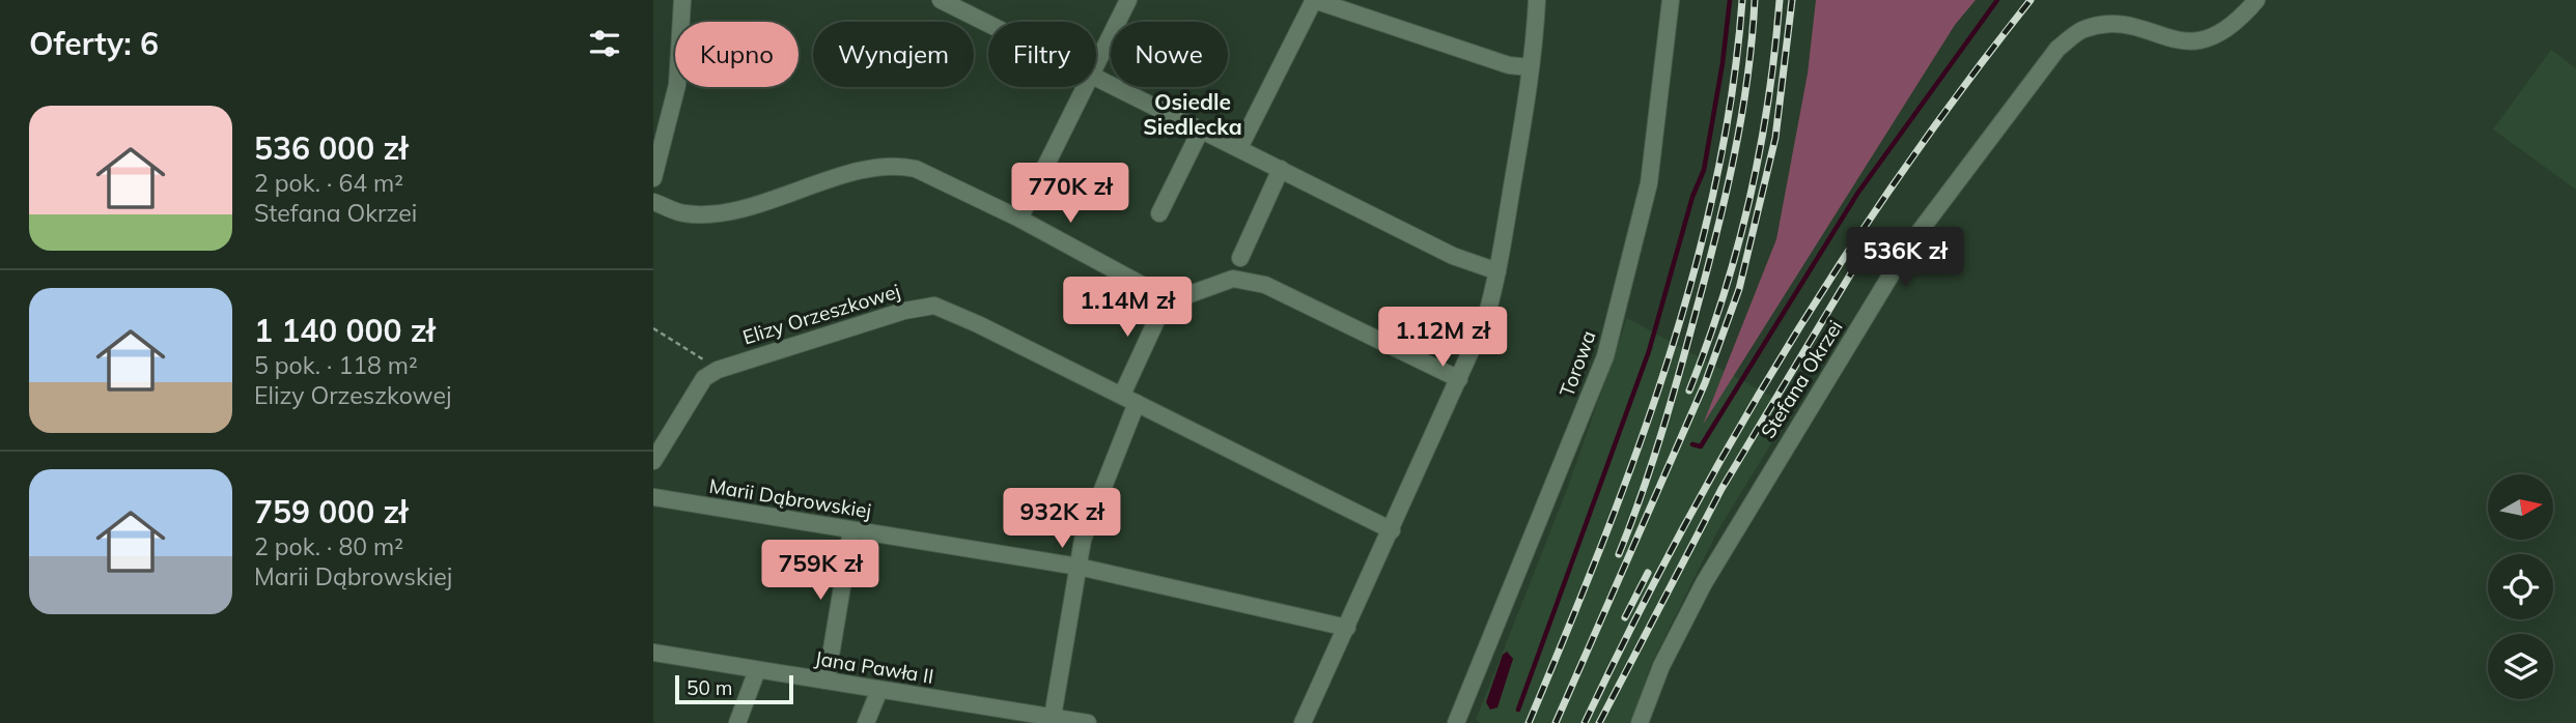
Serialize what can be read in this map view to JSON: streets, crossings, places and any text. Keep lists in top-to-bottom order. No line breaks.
{"streets":{"street":["Elizy Orzeszkowej","Torowa","Stefana Okrzei","Marii Dąbrowskiej","Jana Pawła II"]},"districts":["Osiedle Siedlecka"],"scale_bar":"50 m","north":"right","page":{"heading":"Oferty: 6","chip":["Kupno","Wynajem","Filtry","Nowe"],"list":[{"name":"536 000 zł","note":"2 pok. · 64 m² · Stefana Okrzei"},{"name":"1 140 000 zł","note":"5 pok. · 118 m² · Elizy Orzeszkowej"},{"name":"759 000 zł","note":"2 pok. · 80 m² · Marii Dąbrowskiej"}],"price":["770K zł","536K zł","1.14M zł","1.12M zł","932K zł","759K zł"],"scale":"50 m"}}
